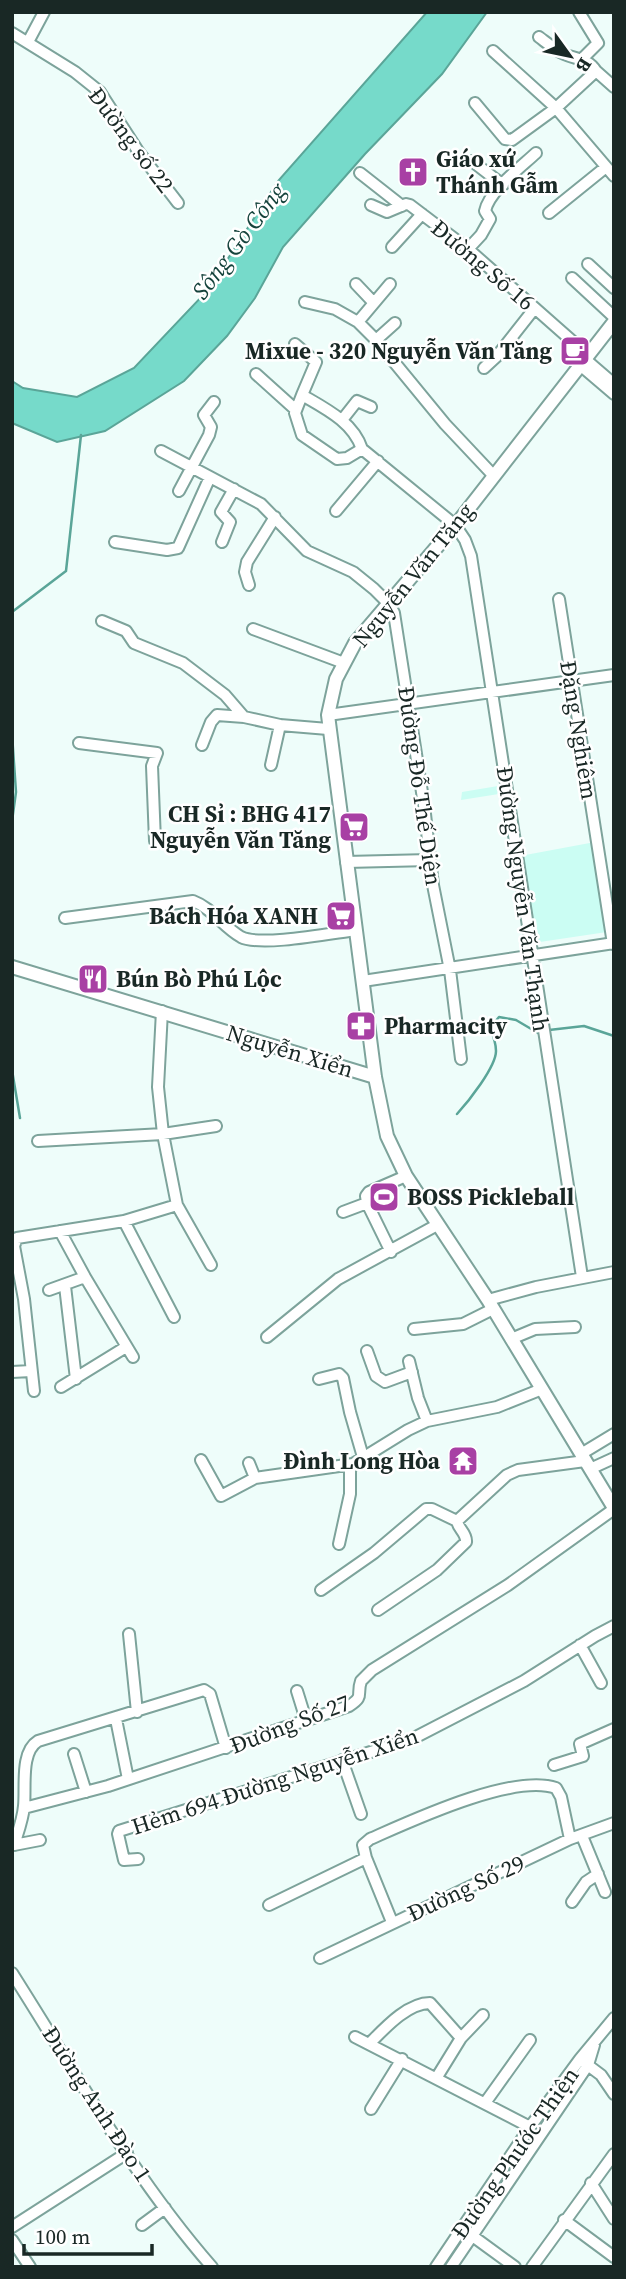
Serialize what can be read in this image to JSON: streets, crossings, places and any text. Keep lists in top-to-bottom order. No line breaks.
{"streets":{"main road":["Nguyễn Văn Tăng","Nguyễn Xiển"],"street":["Đường số 22","Đường Số 16","Đặng Nghiêm","Đường Đỗ Thế Diện","Đường Nguyễn Văn Thạnh","Đường Số 27","Hẻm 694 Đường Nguyễn Xiển","Đường Số 29","Đường Anh Đào 1","Đường Phước Thiện"]},"crossings":[["Đường Số 16","Nguyễn Văn Tăng"],["Nguyễn Văn Tăng","Đường Đỗ Thế Diện"],["Nguyễn Văn Tăng","Đường Nguyễn Văn Thạnh"],["Nguyễn Văn Tăng","Nguyễn Xiển"],["Nguyễn Xiển","Đường Số 27"]],"water":["Sông Gò Công"],"places":{"church":["Giáo xứ Thánh Gẫm"],"cafe":["Mixue - 320 Nguyễn Văn Tăng"],"supermarket":["CH Sỉ : BHG 417 Nguyễn Văn Tăng","Bách Hóa XANH"],"restaurant":["Bún Bò Phú Lộc"],"pharmacy":["Pharmacity"],"sports":["BOSS Pickleball"],"temple":["Đình Long Hòa"]},"scale_bar":"100 m","north":"bottom right"}
